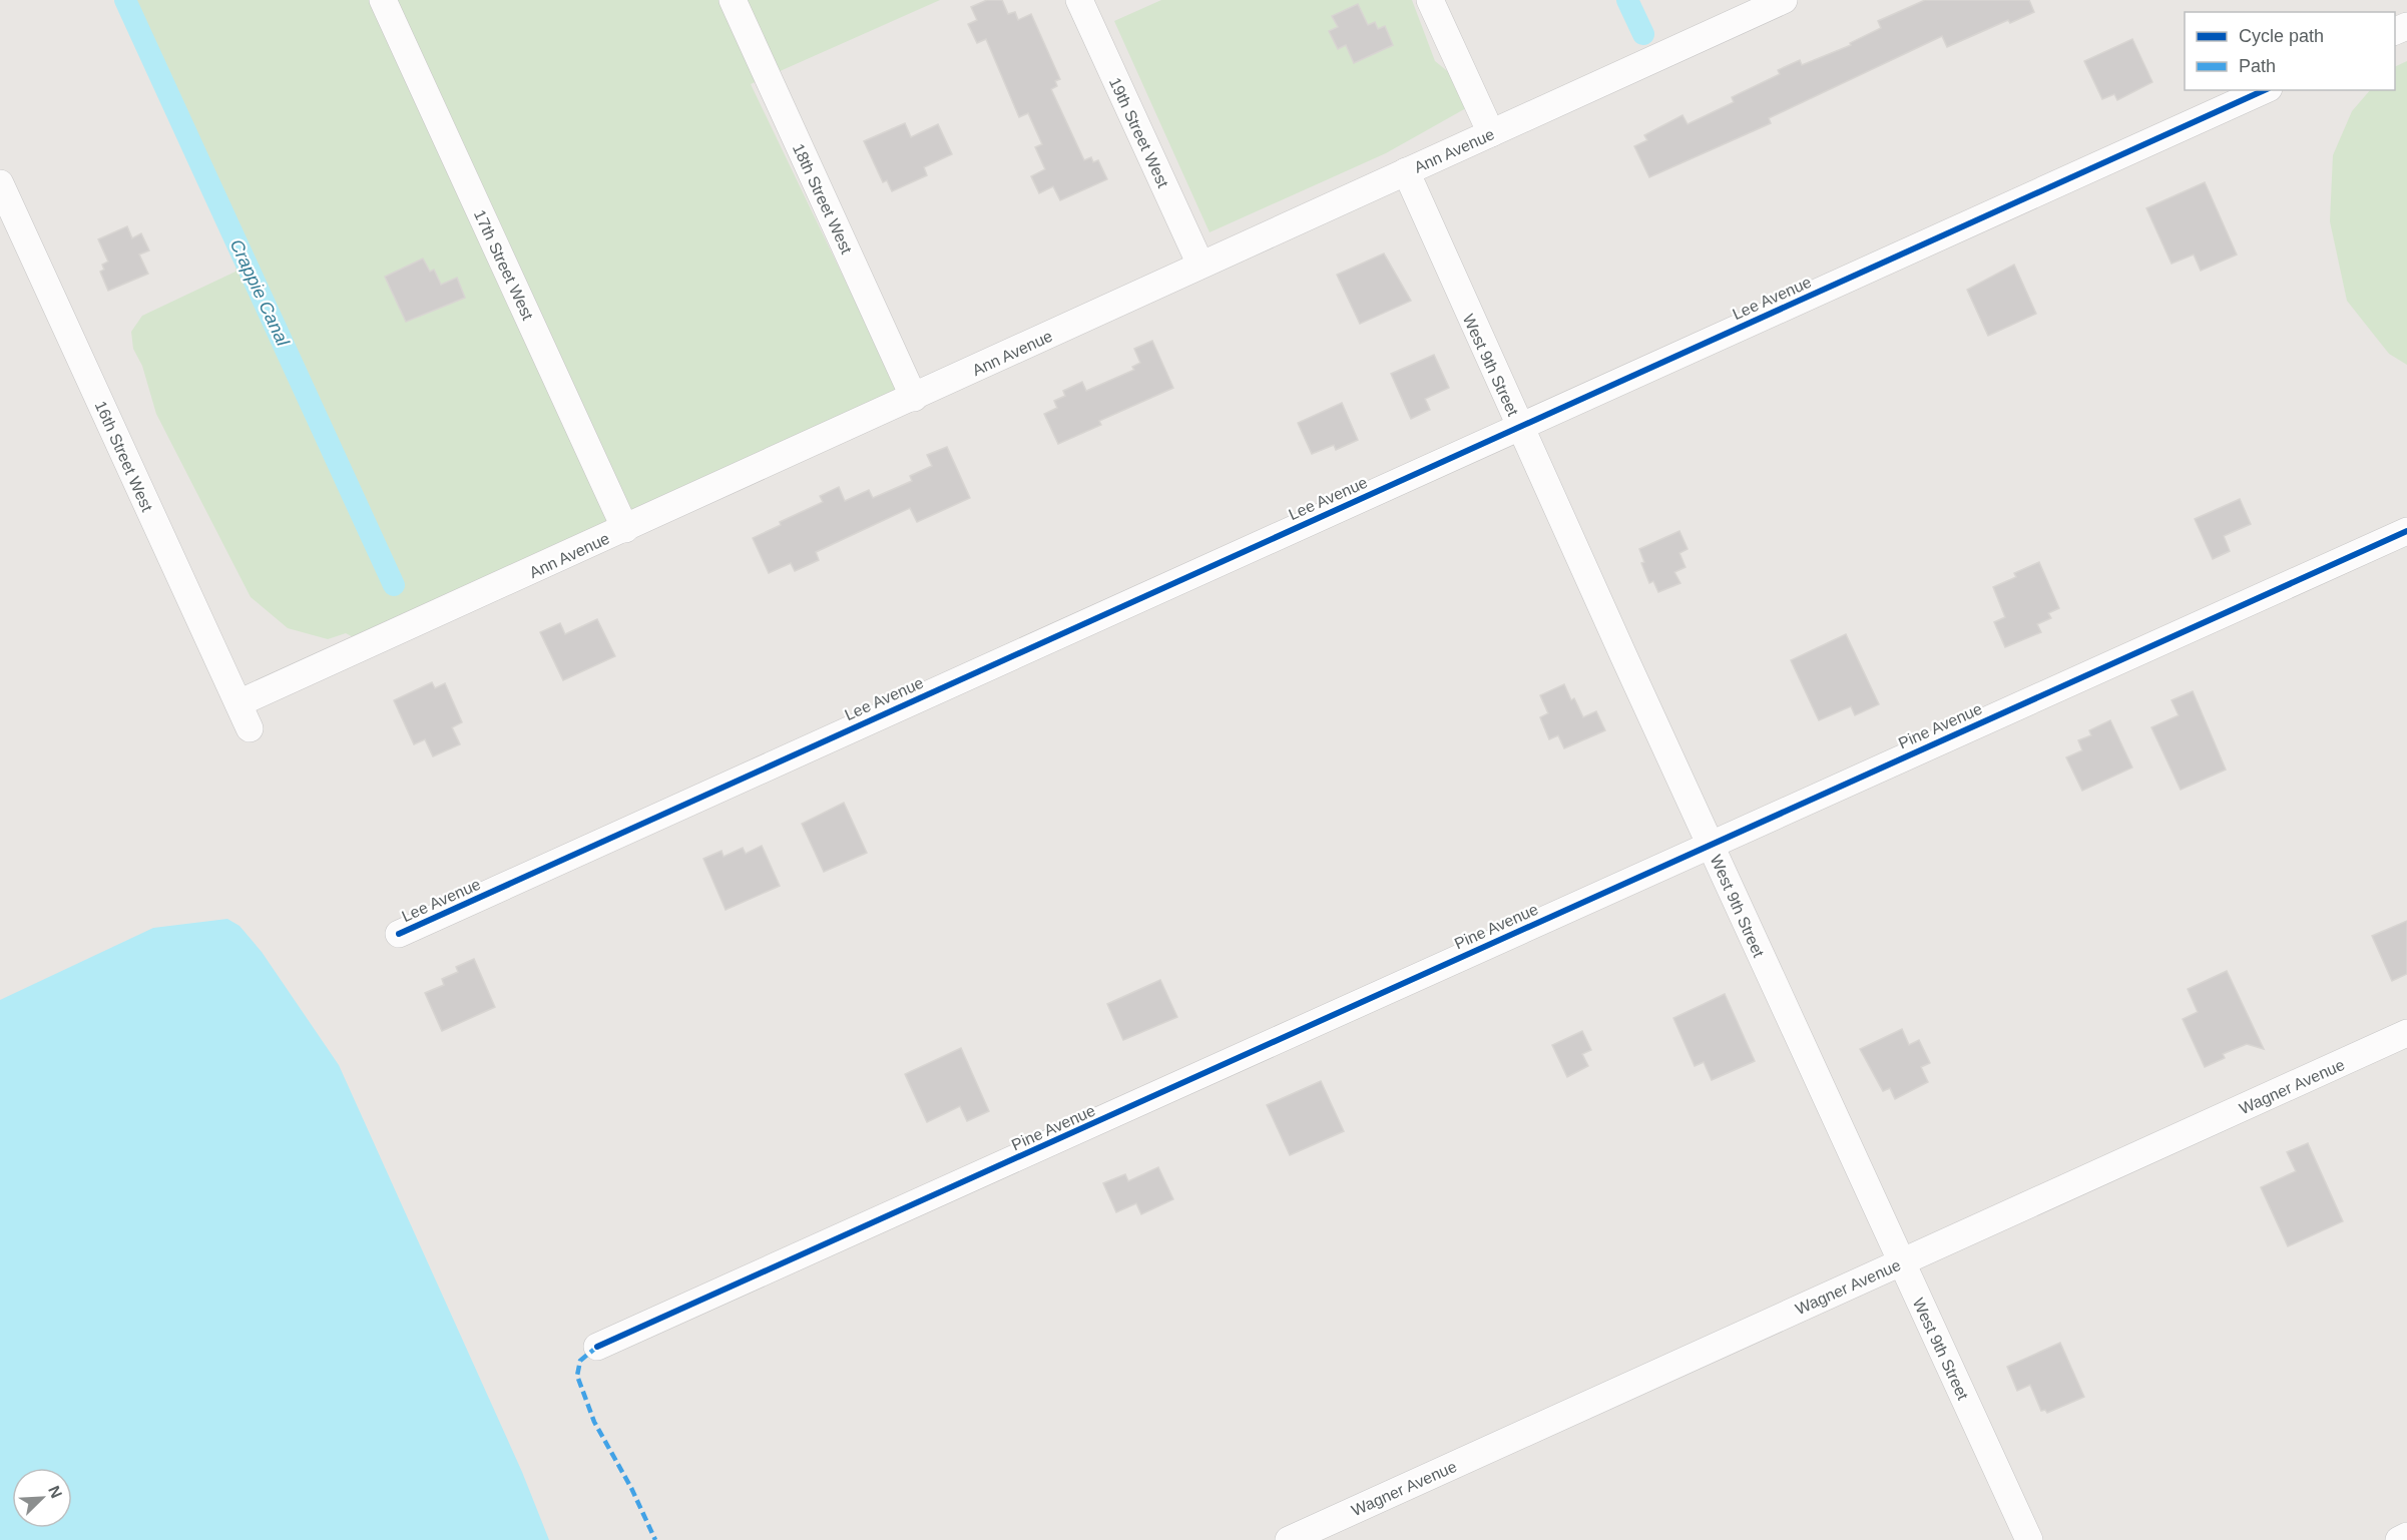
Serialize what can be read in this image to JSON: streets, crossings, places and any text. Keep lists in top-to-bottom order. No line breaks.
{"streets":{"street":["19th Street West","Ann Avenue","18th Street West","17th Street West","Lee Avenue","West 9th Street","16th Street West","Pine Avenue","Wagner Avenue"]},"crossings":[["19th Street West","Ann Avenue"],["Ann Avenue","18th Street West"],["Ann Avenue","17th Street West"],["Ann Avenue","West 9th Street"],["Ann Avenue","16th Street West"],["Lee Avenue","West 9th Street"],["West 9th Street","Pine Avenue"],["West 9th Street","Wagner Avenue"]],"water":["Crappie Canal"],"legend":["Cycle path","Path"],"north":"top right"}
